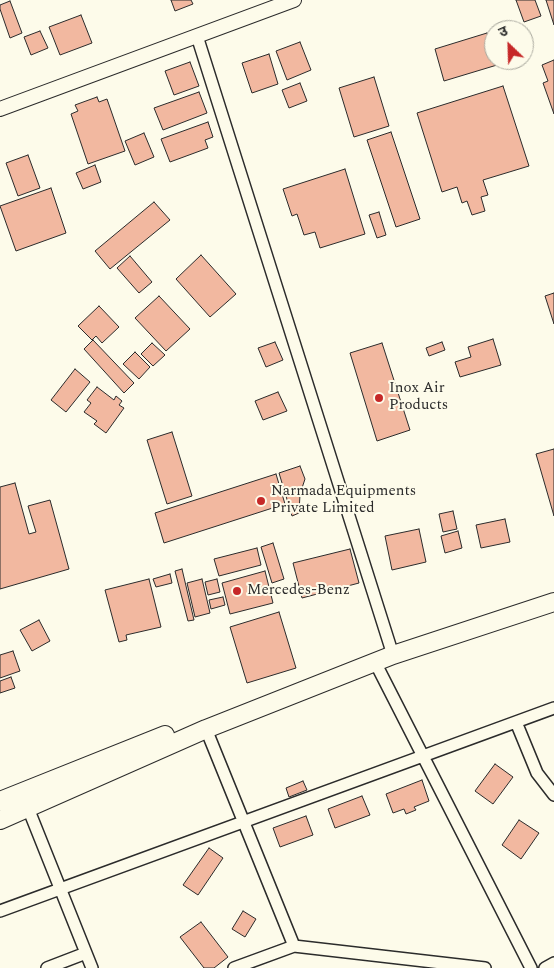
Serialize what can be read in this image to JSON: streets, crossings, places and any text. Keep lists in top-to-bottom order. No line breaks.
{"places":["Inox Air Products","Narmada Equipments Private Limited","Mercedes-Benz"],"north":"top left"}
